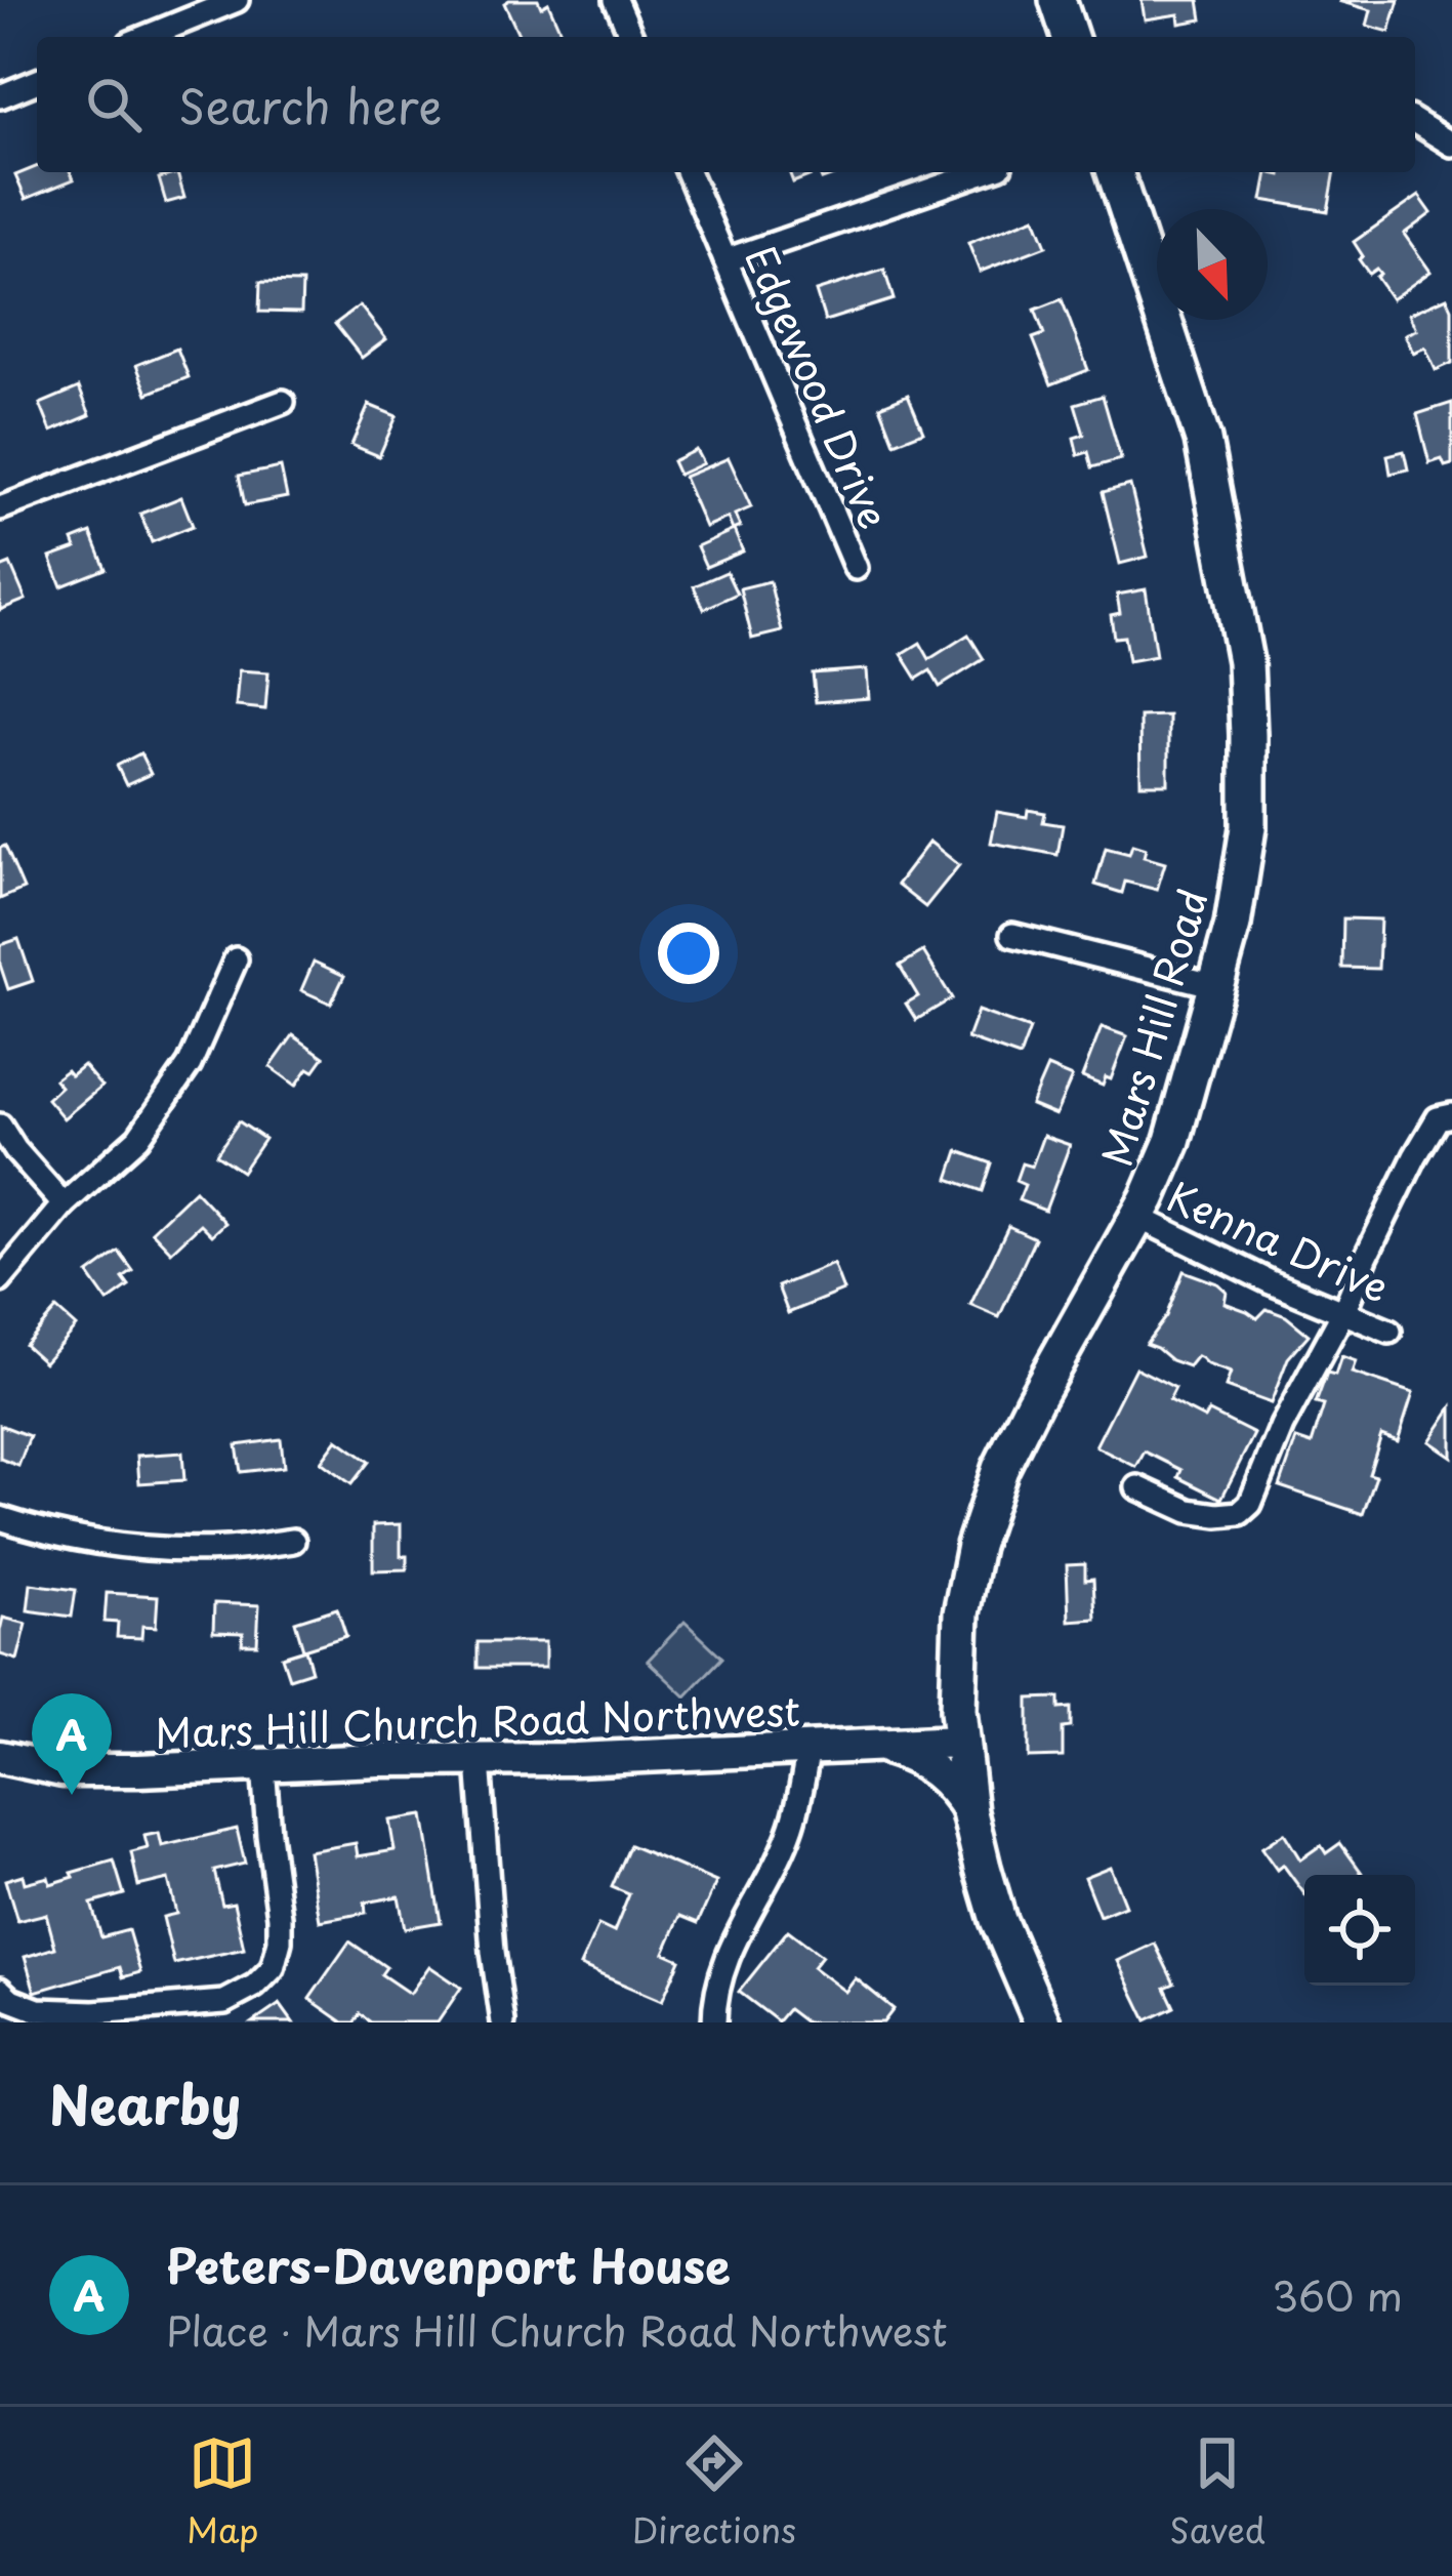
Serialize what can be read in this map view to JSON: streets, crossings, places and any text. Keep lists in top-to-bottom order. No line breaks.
{"streets":{"main road":["Mars Hill Road"],"street":["Edgewood Drive","Kenna Drive","Mars Hill Church Road Northwest"]},"crossings":[["Mars Hill Road","Kenna Drive"],["Mars Hill Road","Mars Hill Church Road Northwest"]],"north":"bottom right","page":{"search":"Search here","pins":"A","heading":"Nearby","list":[{"mark":"A","name":"Peters-Davenport House","note":"Place · Mars Hill Church Road Northwest","value":"360 m"}],"nav":["Map","Directions","Saved"]}}
